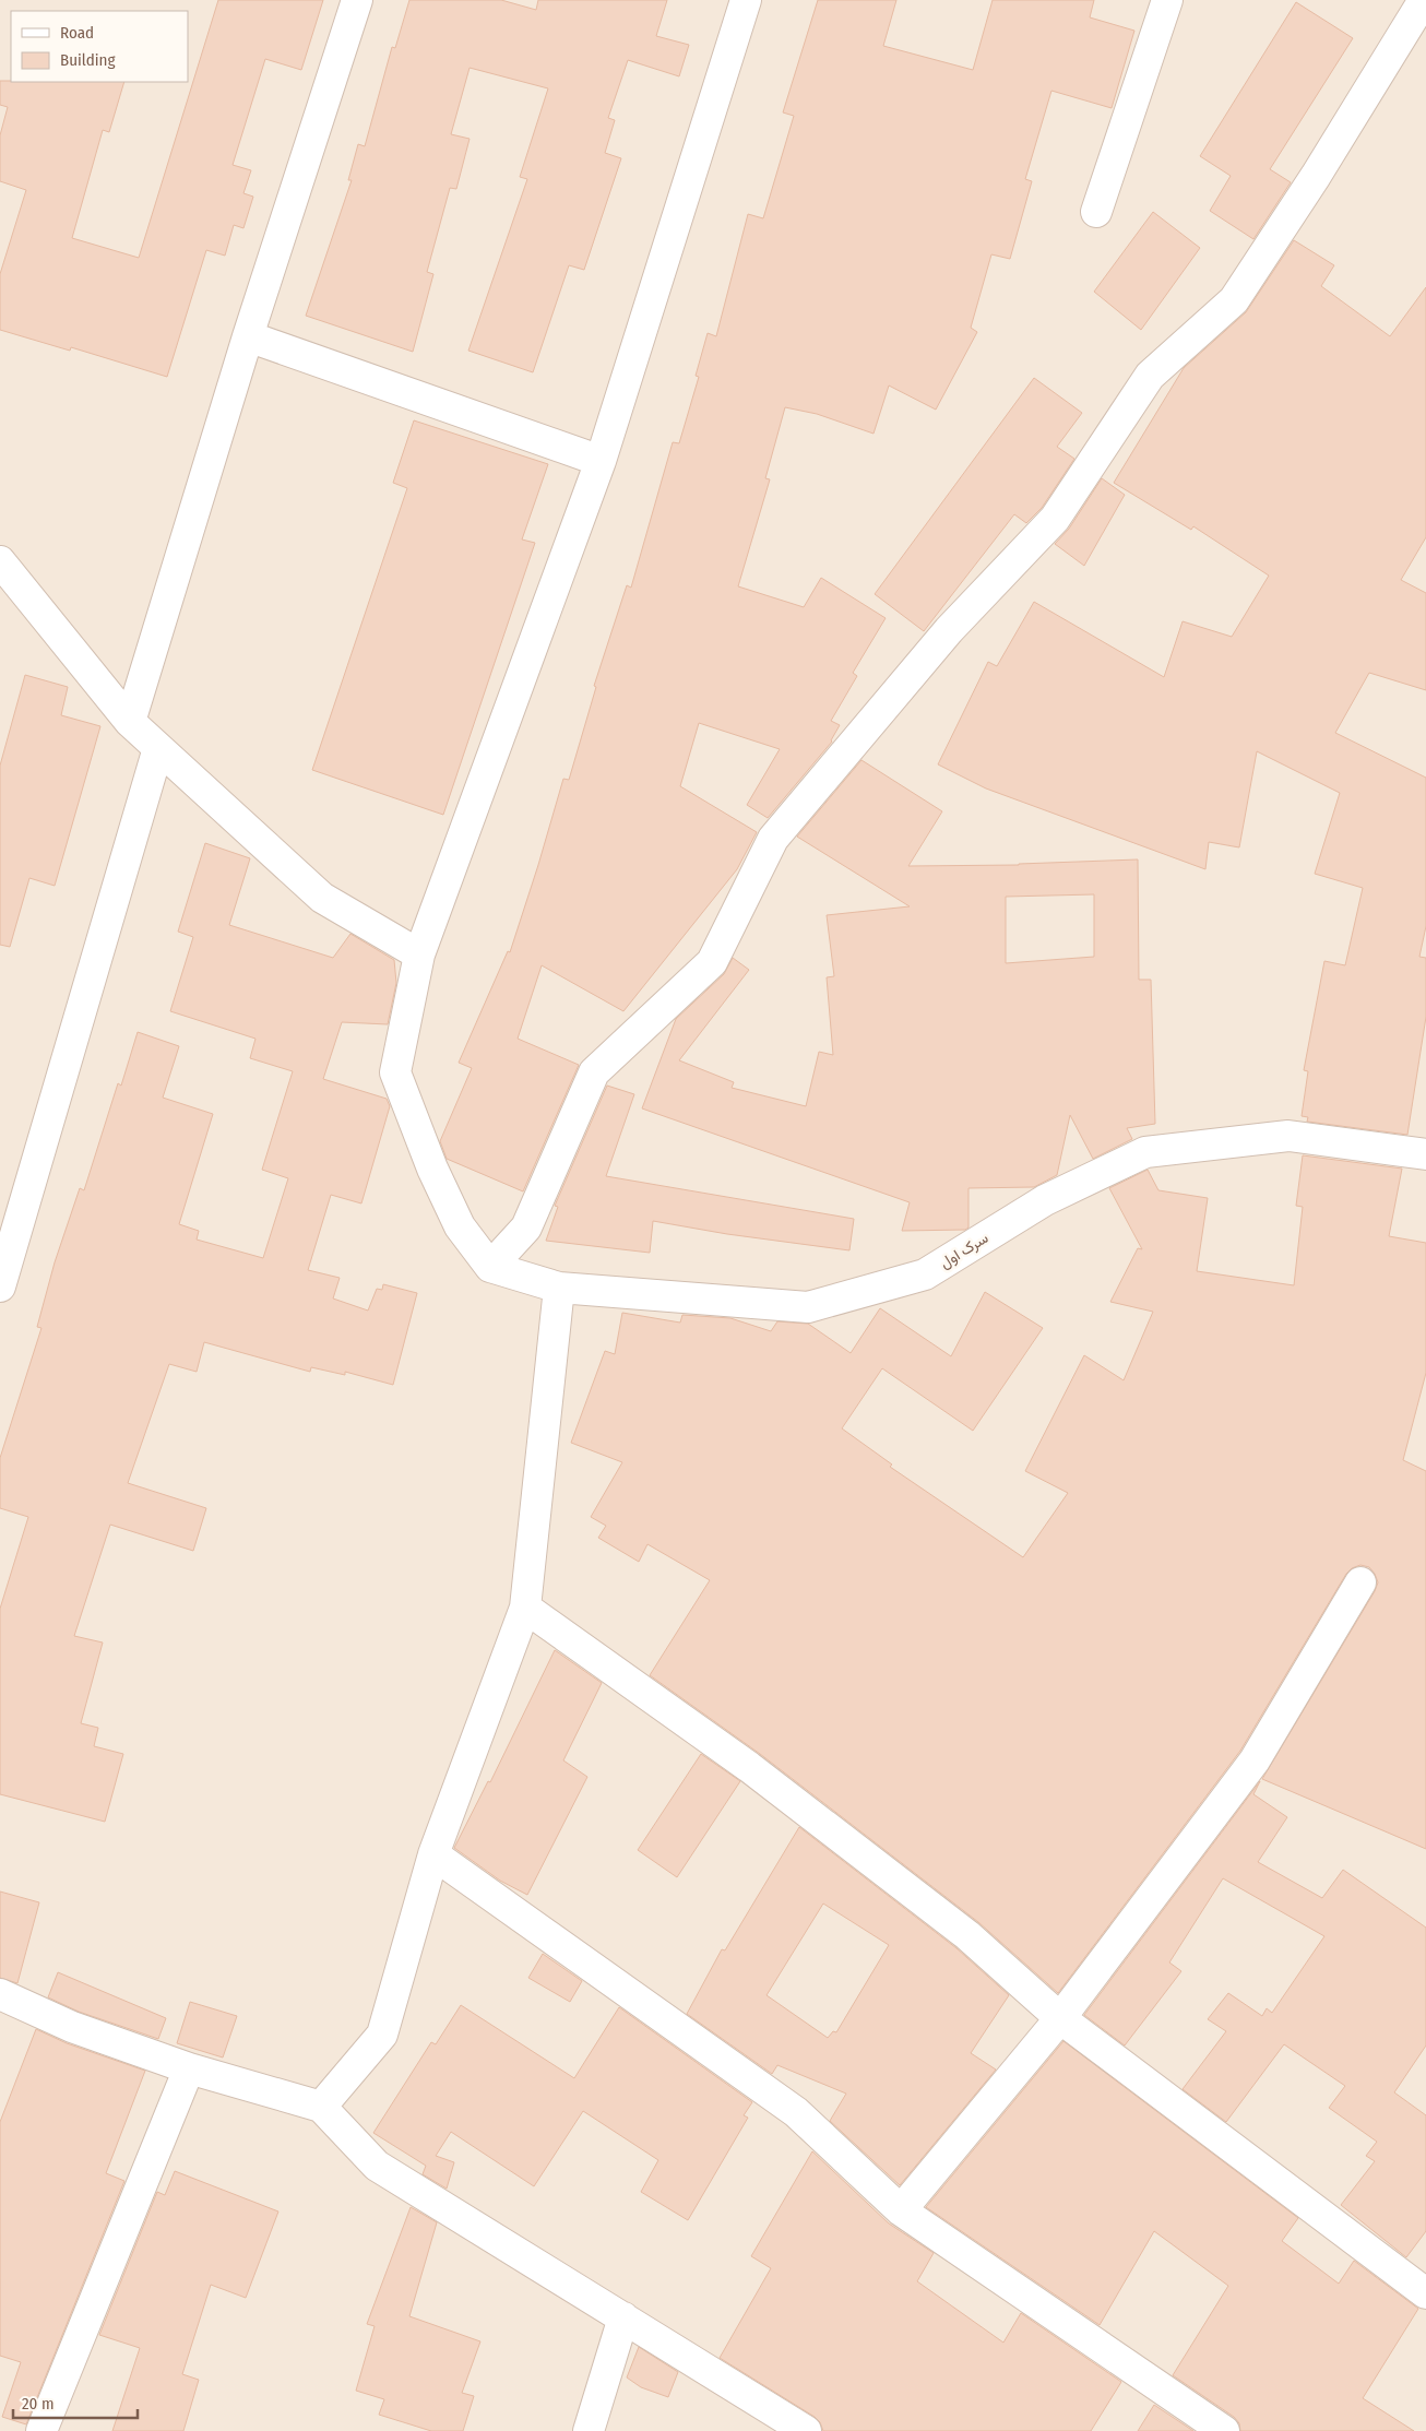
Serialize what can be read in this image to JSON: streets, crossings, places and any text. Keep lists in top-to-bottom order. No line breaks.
{"streets":{"street":["سرک اول"]},"legend":["Road","Building"],"scale_bar":"20 m"}
